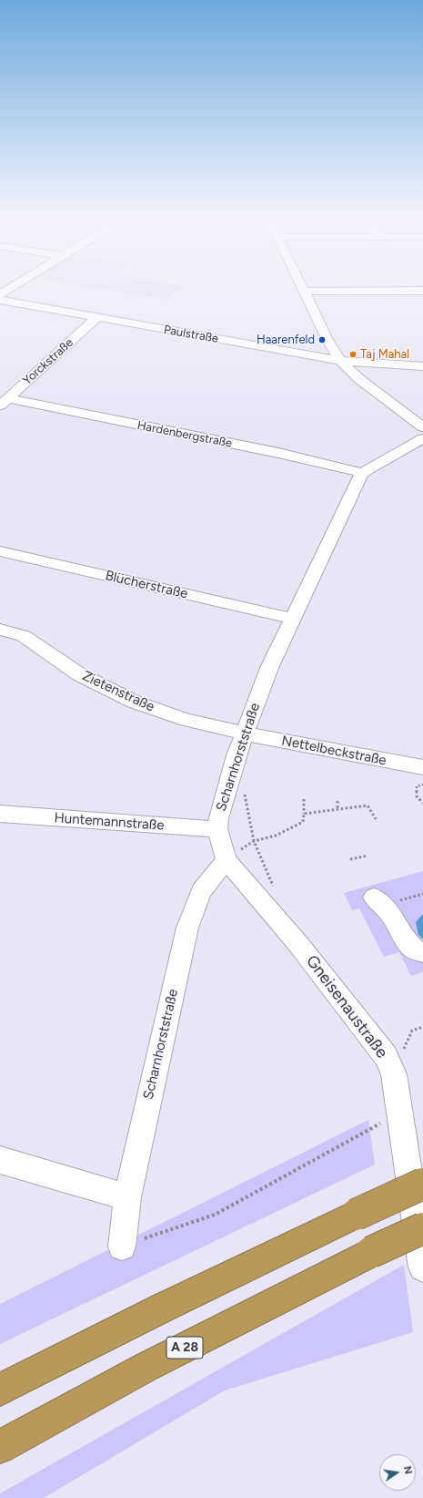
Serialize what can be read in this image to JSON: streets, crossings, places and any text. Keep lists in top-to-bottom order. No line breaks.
{"streets":{"highway":["A 28"],"street":["Paulstraße","Yorckstraße","Hardenbergstraße","Blücherstraße","Zietenstraße","Nettelbeckstraße","Scharnhorststraße","Huntemannstraße","Gneisenaustraße"]},"crossings":[["Paulstraße","Yorckstraße"],["Yorckstraße","Hardenbergstraße"],["Hardenbergstraße","Scharnhorststraße"],["Blücherstraße","Scharnhorststraße"],["Zietenstraße","Nettelbeckstraße"],["Zietenstraße","Scharnhorststraße"],["Nettelbeckstraße","Scharnhorststraße"],["Scharnhorststraße","Huntemannstraße"],["Scharnhorststraße","Gneisenaustraße"]],"places":["Haarenfeld","Taj Mahal"],"north":"right"}
